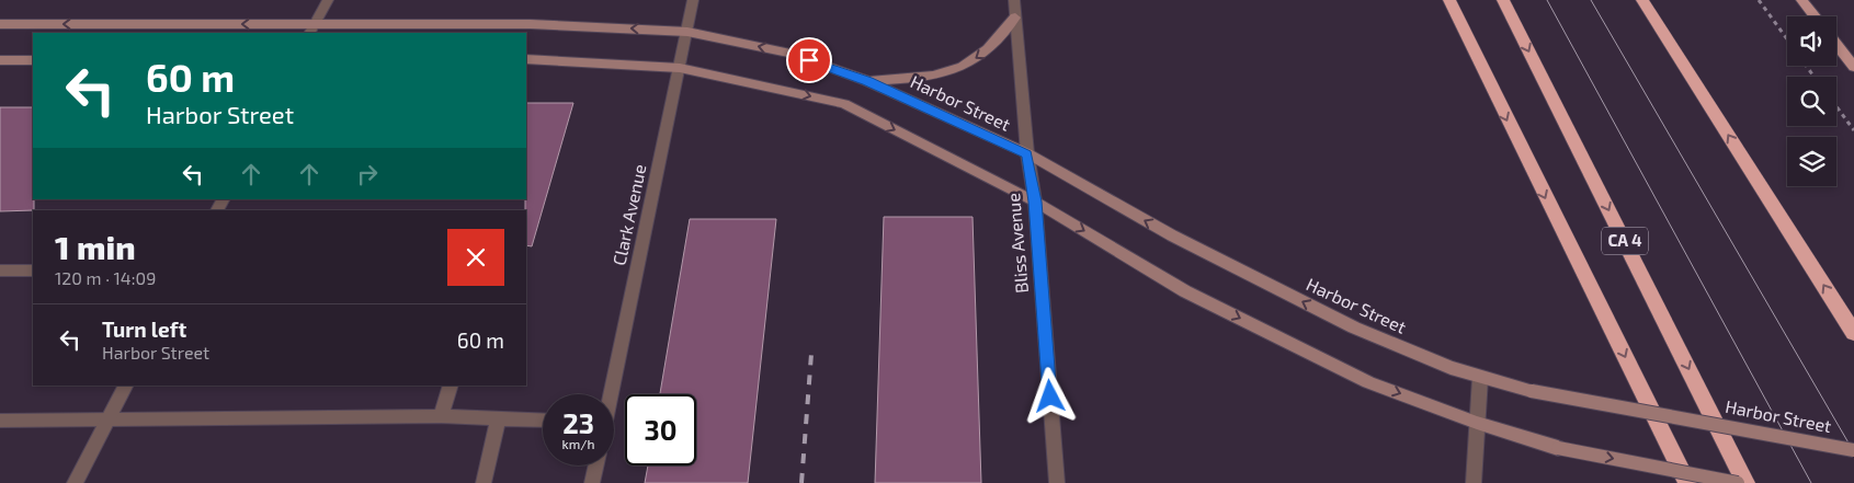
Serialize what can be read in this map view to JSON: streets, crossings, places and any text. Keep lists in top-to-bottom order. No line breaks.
{"streets":{"highway":["CA 4"],"street":["Harbor Street","Clark Avenue","Bliss Avenue"]},"crossings":[["Harbor Street","Clark Avenue"],["Harbor Street","Bliss Avenue"]],"page":{"turn":["60 m","Harbor Street"],"heading":["1 min","120 m · 14:09"],"list":[{"name":"Turn left","note":"Harbor Street","value":"60 m"}],"speed":"23 km/h","limit":"30"}}
